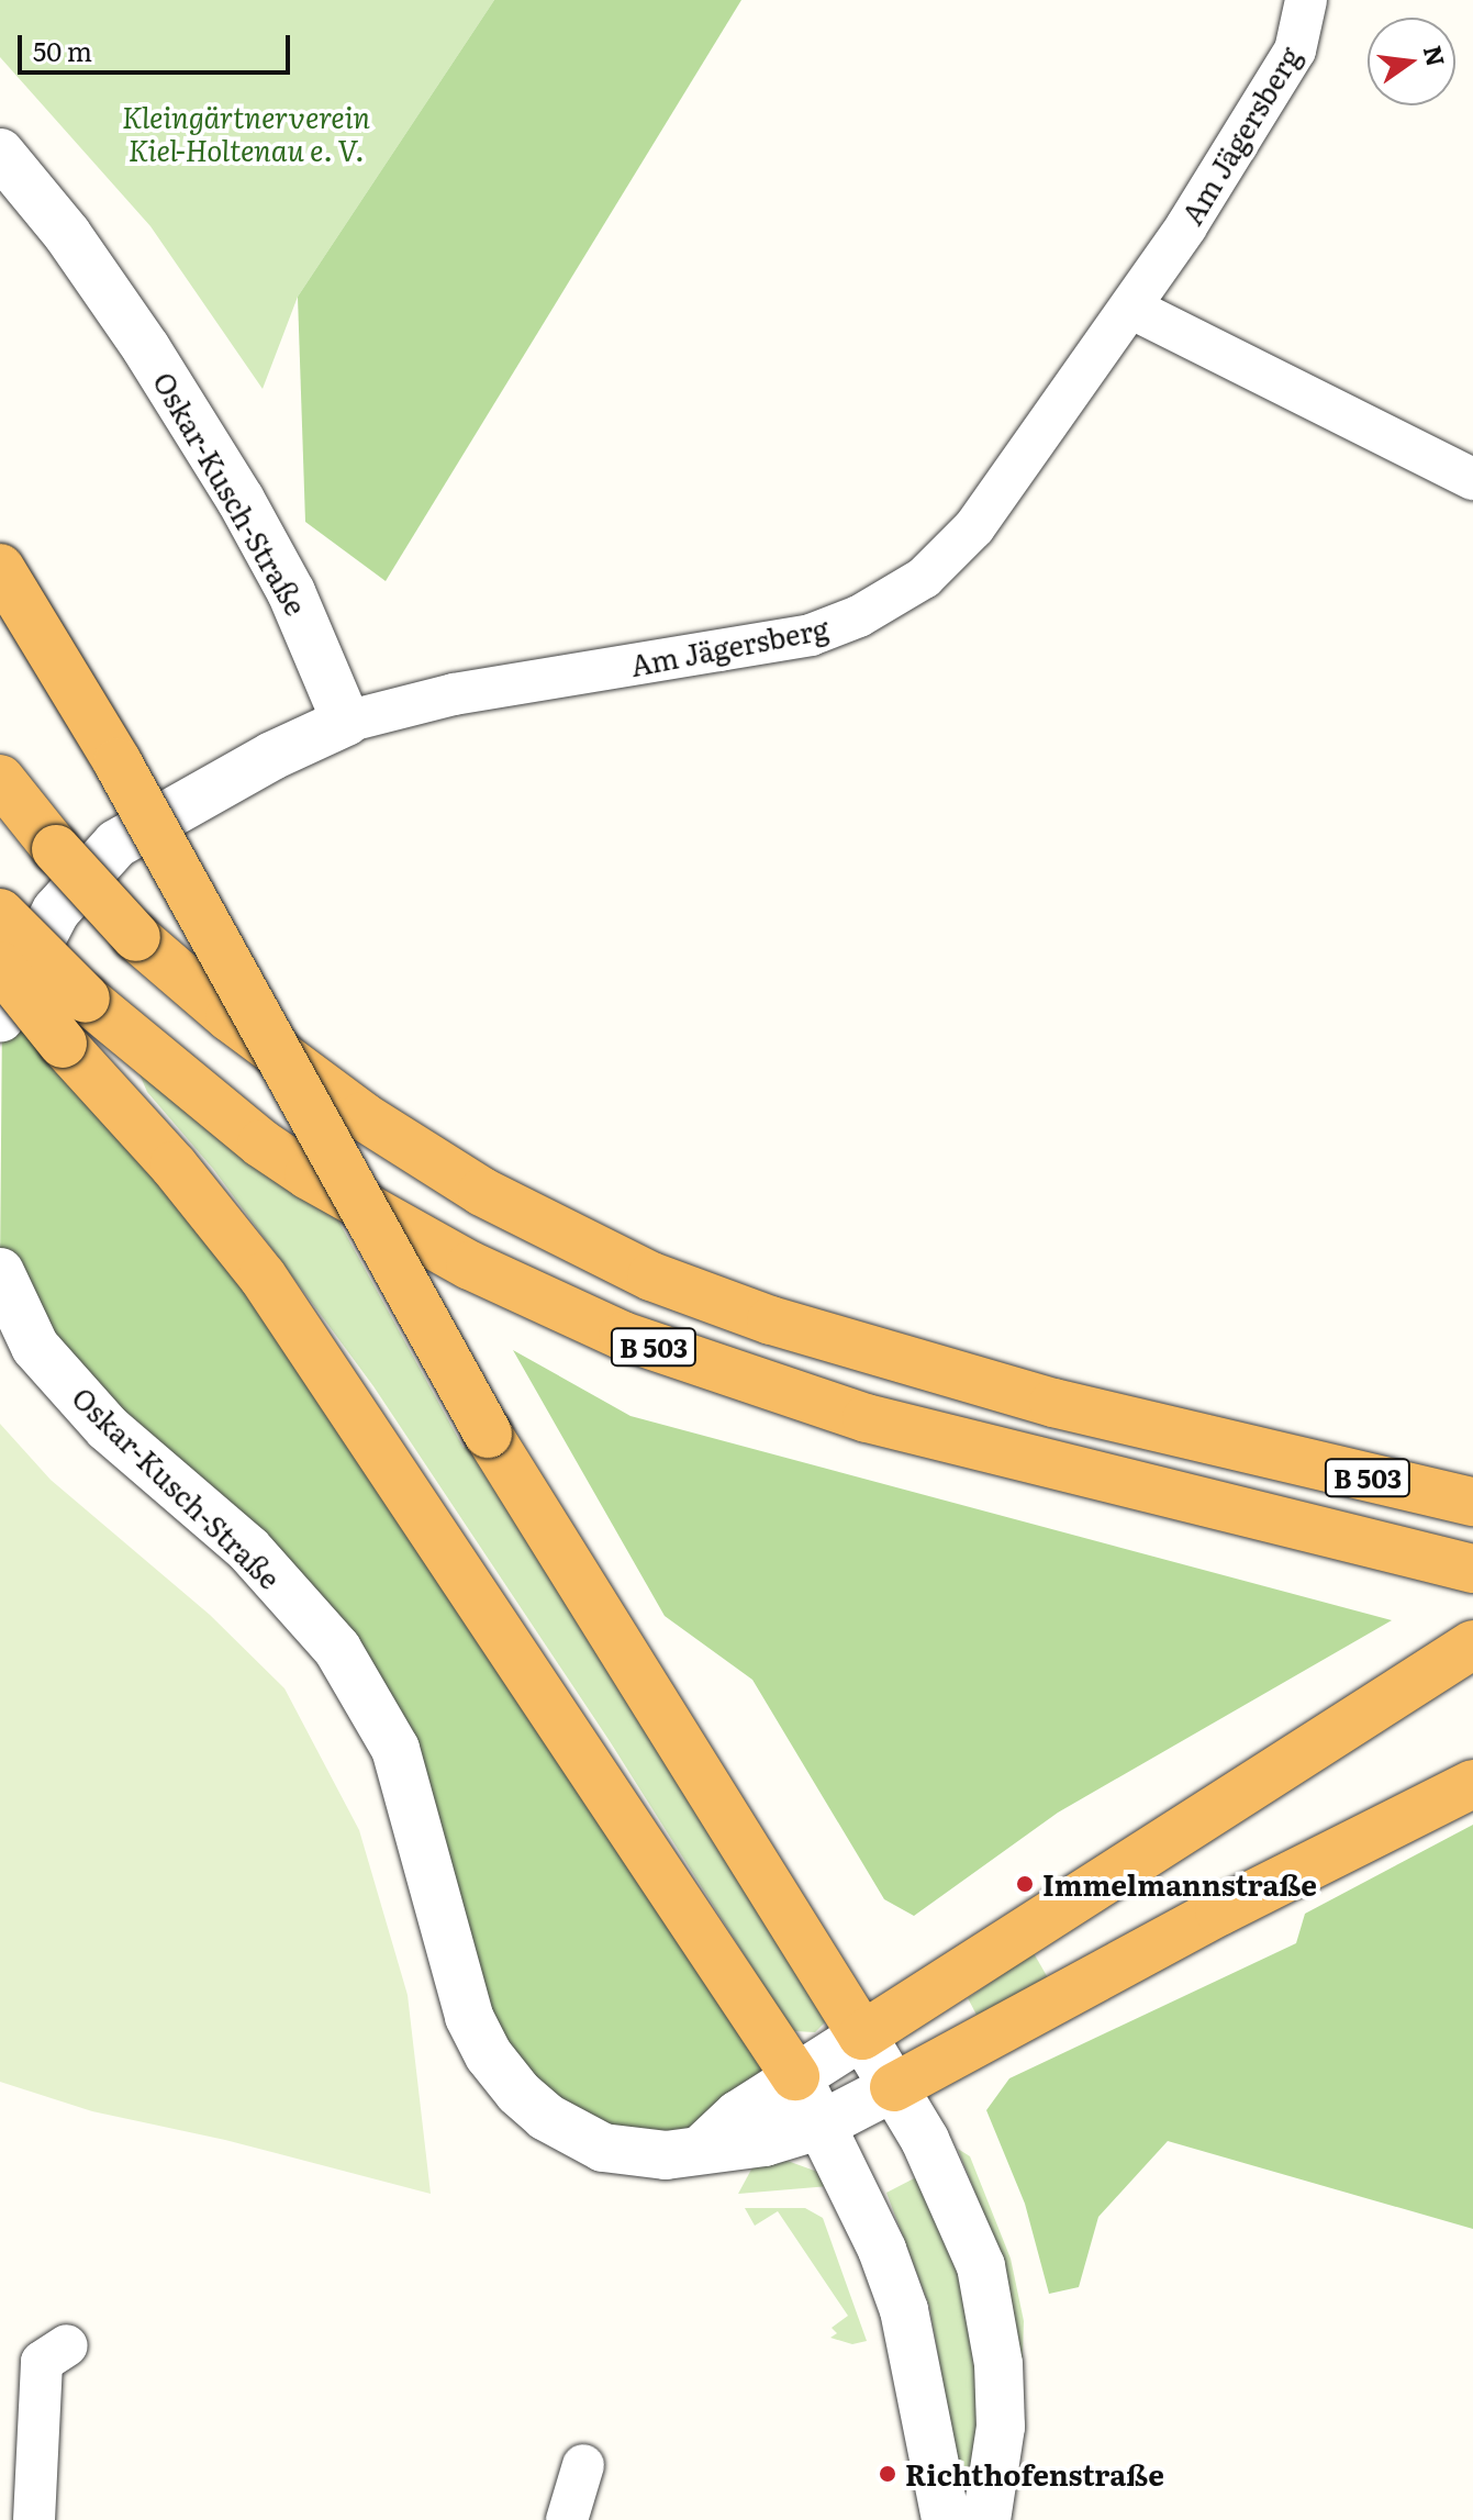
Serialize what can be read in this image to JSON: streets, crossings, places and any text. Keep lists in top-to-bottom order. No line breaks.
{"streets":{"highway":["B 503"],"street":["Am Jägersberg","Oskar-Kusch-Straße"]},"crossings":[["Am Jägersberg","Oskar-Kusch-Straße"]],"parks":["Kleingärtnerverein Kiel-Holtenau e. V."],"places":["Immelmannstraße","Richthofenstraße"],"scale_bar":"50 m","north":"right"}
